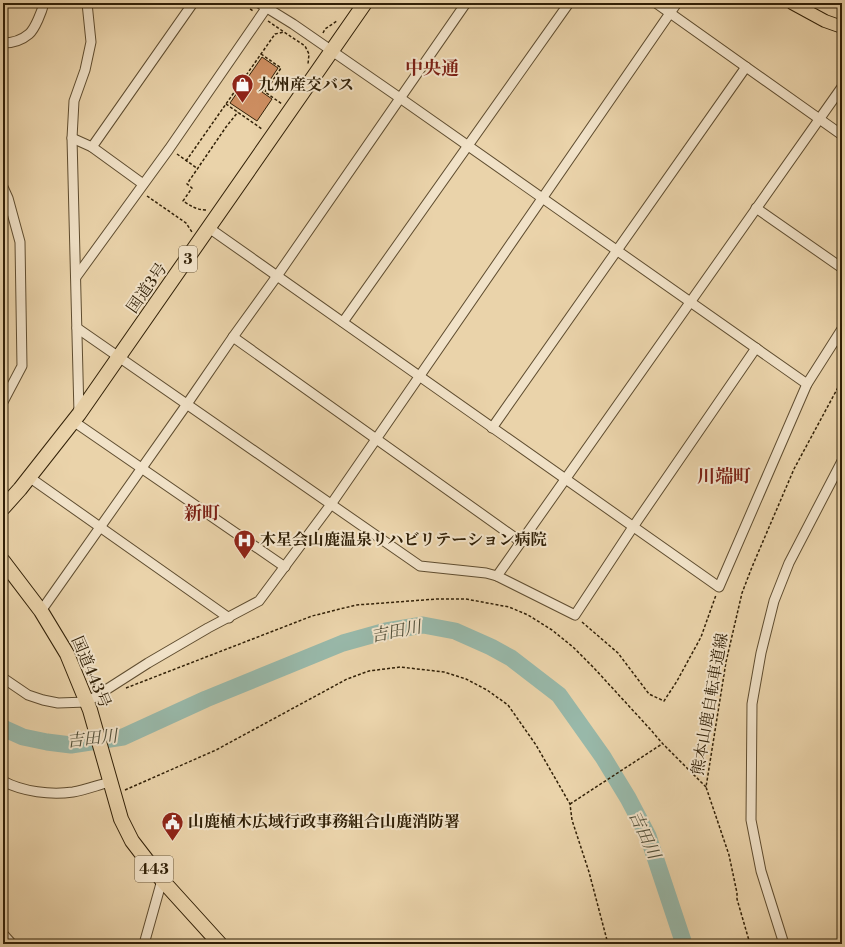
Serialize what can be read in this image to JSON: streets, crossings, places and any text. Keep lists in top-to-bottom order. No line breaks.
{"streets":{"highway":["3","国道3号","国道443号","443"],"path":["熊本山鹿自転車道線"]},"districts":["中央通","川端町","新町"],"water":["吉田川"],"places":{"shop":["九州産交バス"],"hospital":["木星会山鹿温泉リハビリテーション病院"],"public building":["山鹿植木広域行政事務組合山鹿消防署"]}}
